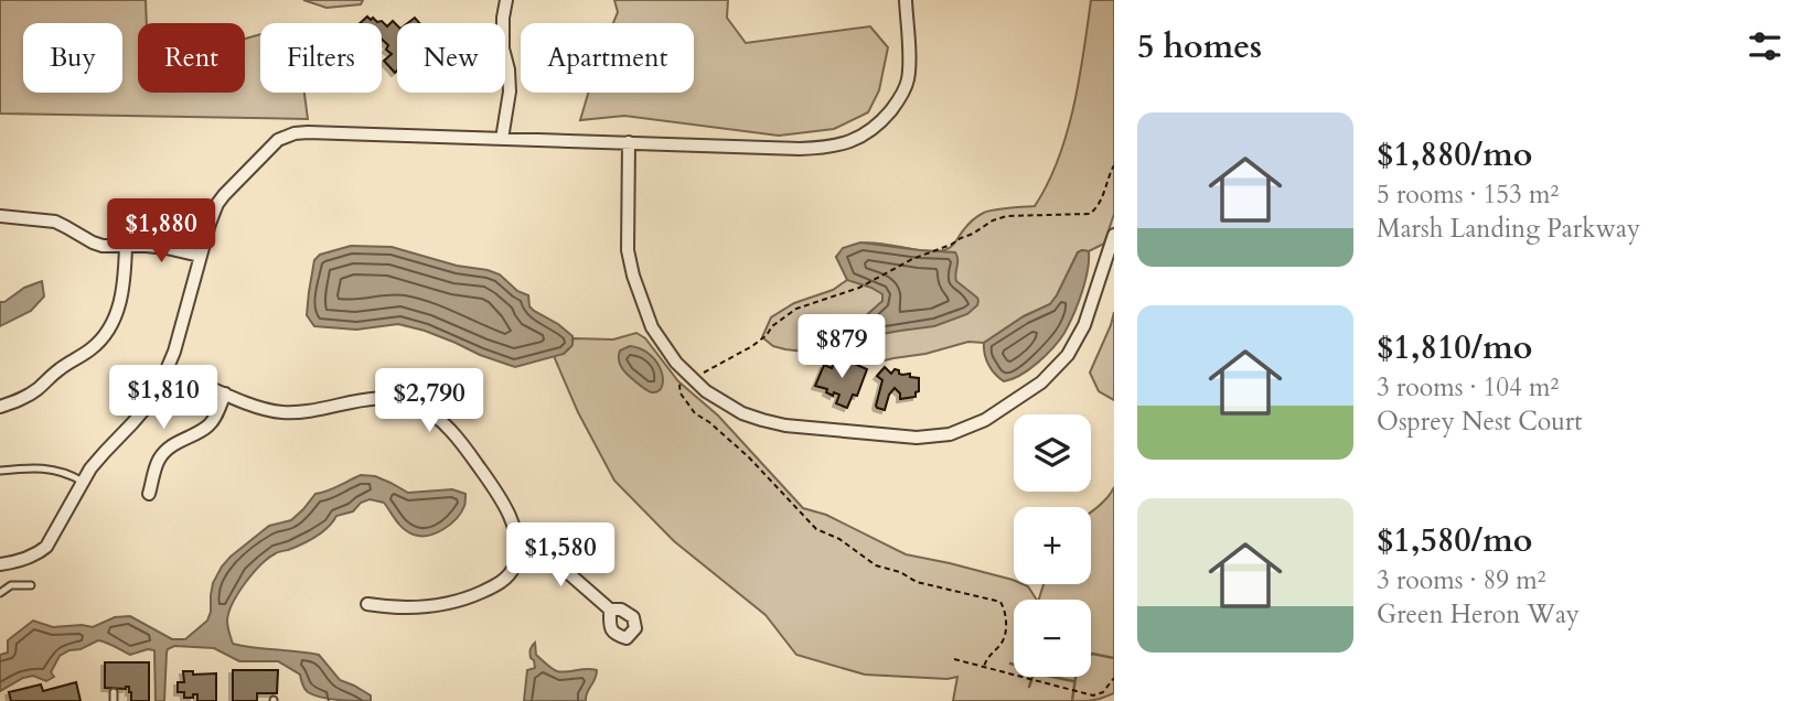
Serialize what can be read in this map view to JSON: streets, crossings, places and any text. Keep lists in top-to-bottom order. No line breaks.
{"page":{"heading":"5 homes","chip":["Buy","Rent","Filters","New","Apartment"],"list":[{"name":"$1,880/mo","note":"5 rooms · 153 m² · Marsh Landing Parkway"},{"name":"$1,810/mo","note":"3 rooms · 104 m² · Osprey Nest Court"},{"name":"$1,580/mo","note":"3 rooms · 89 m² · Green Heron Way"}],"price":["$1,880","$879","$1,810","$2,790","$1,580"],"map_buttons":["+","−"]}}
